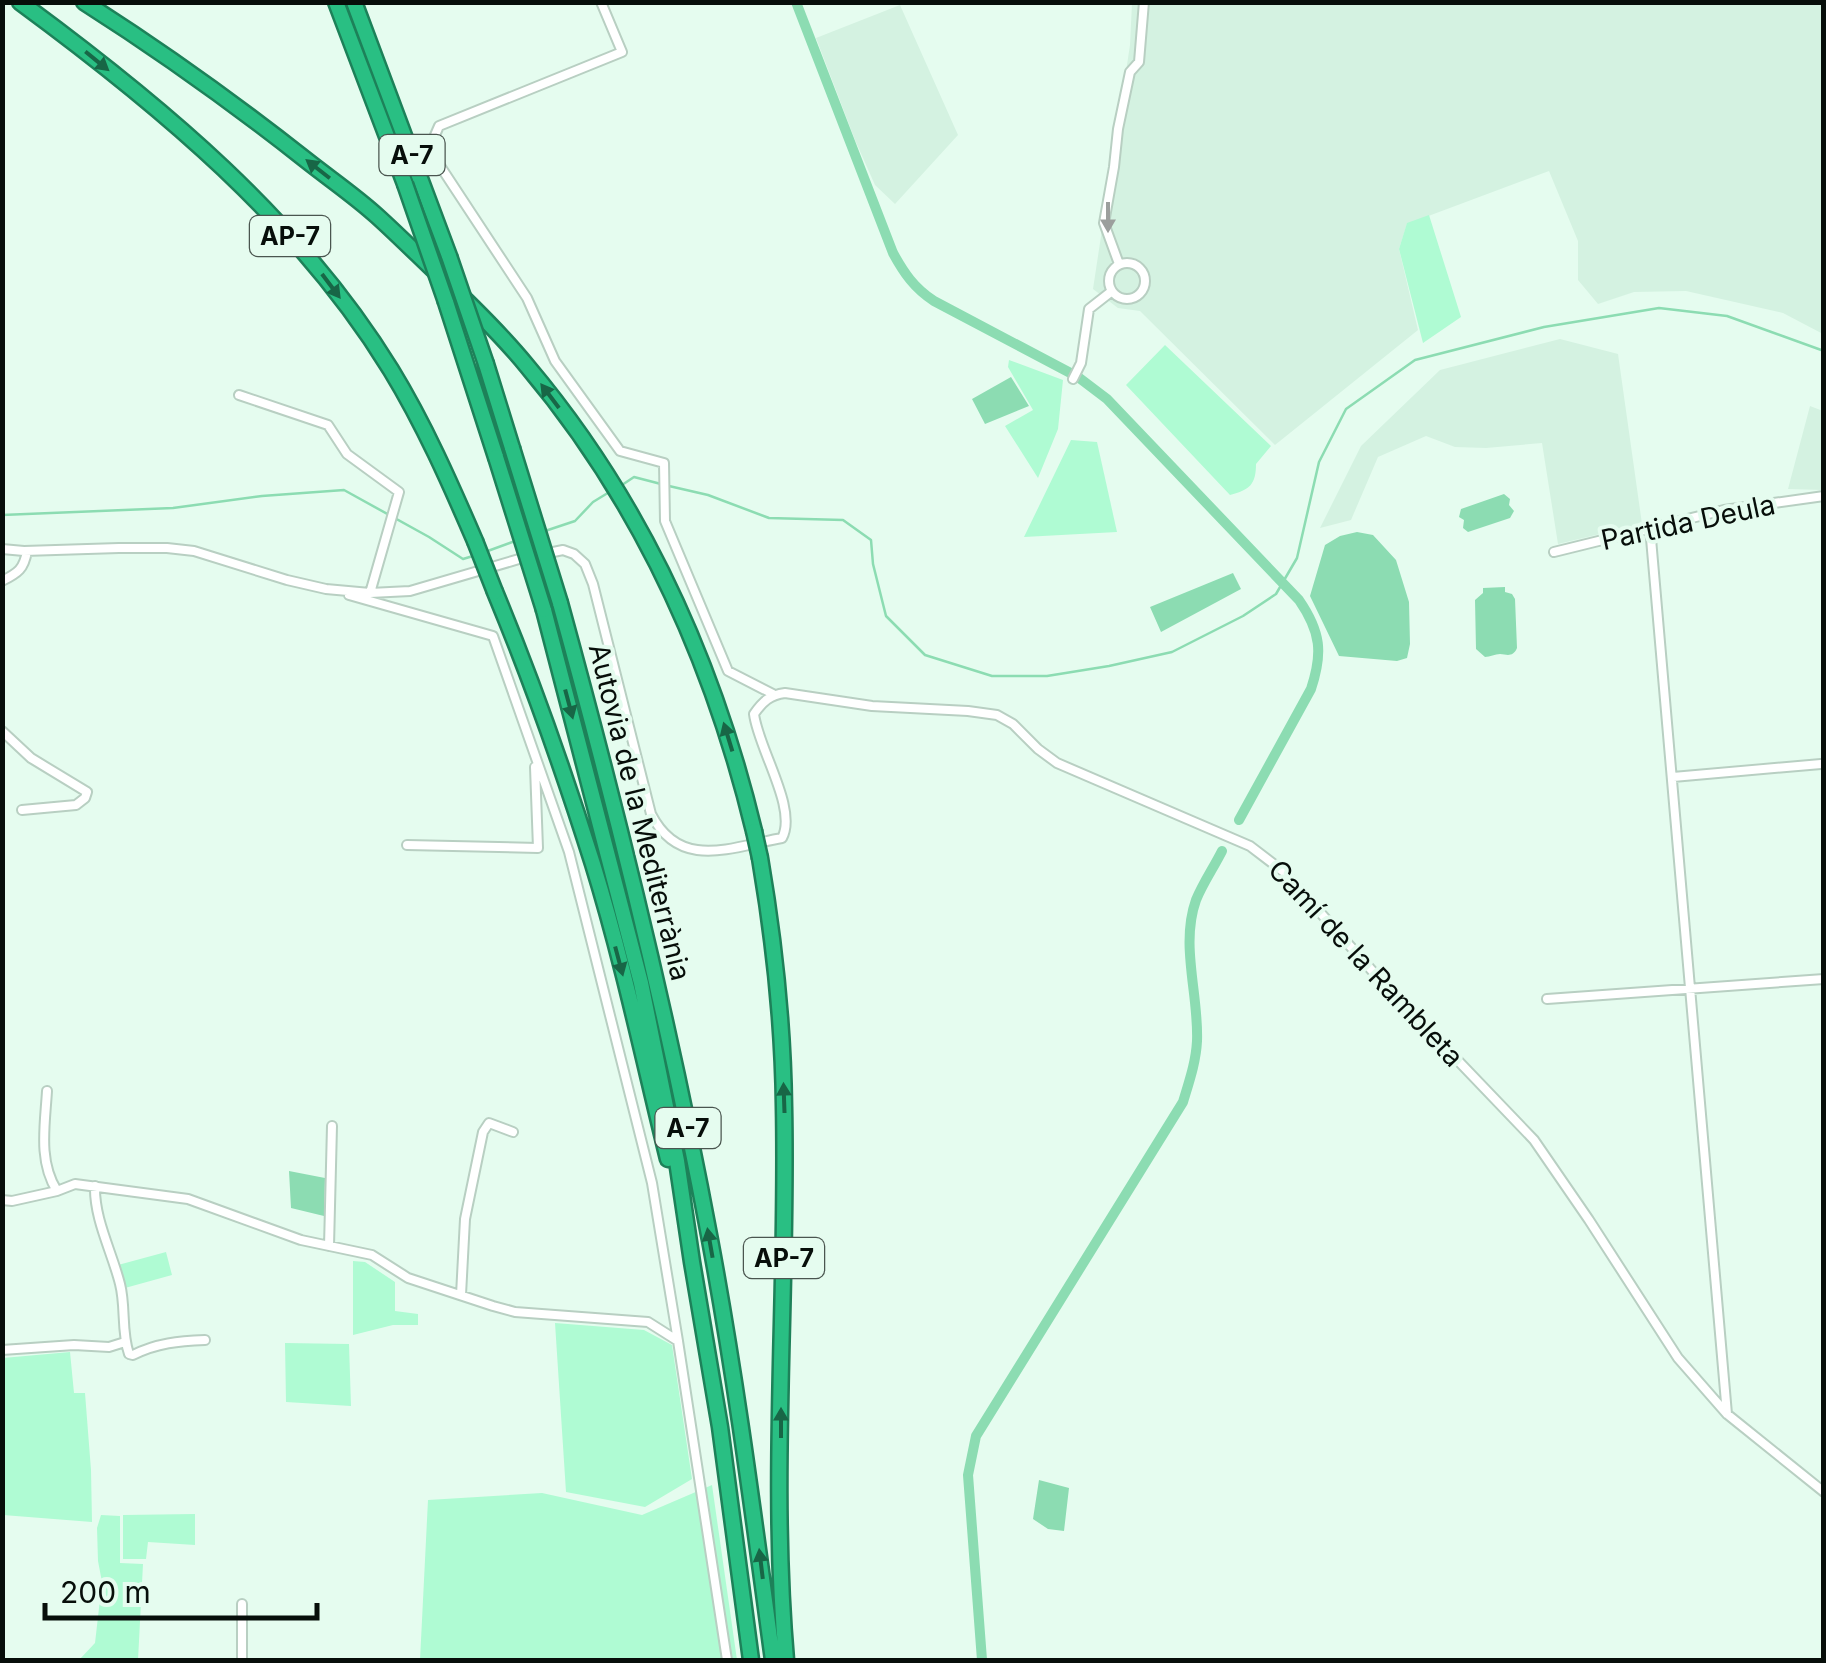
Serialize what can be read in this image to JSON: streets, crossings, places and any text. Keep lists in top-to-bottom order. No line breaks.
{"streets":{"highway":["A-7","AP-7","Autovia de la Mediterrània"],"street":["Partida Deula","Camí de la Rambleta"]},"crossings":[["AP-7","Autovia de la Mediterrània"]],"scale_bar":"200 m"}
